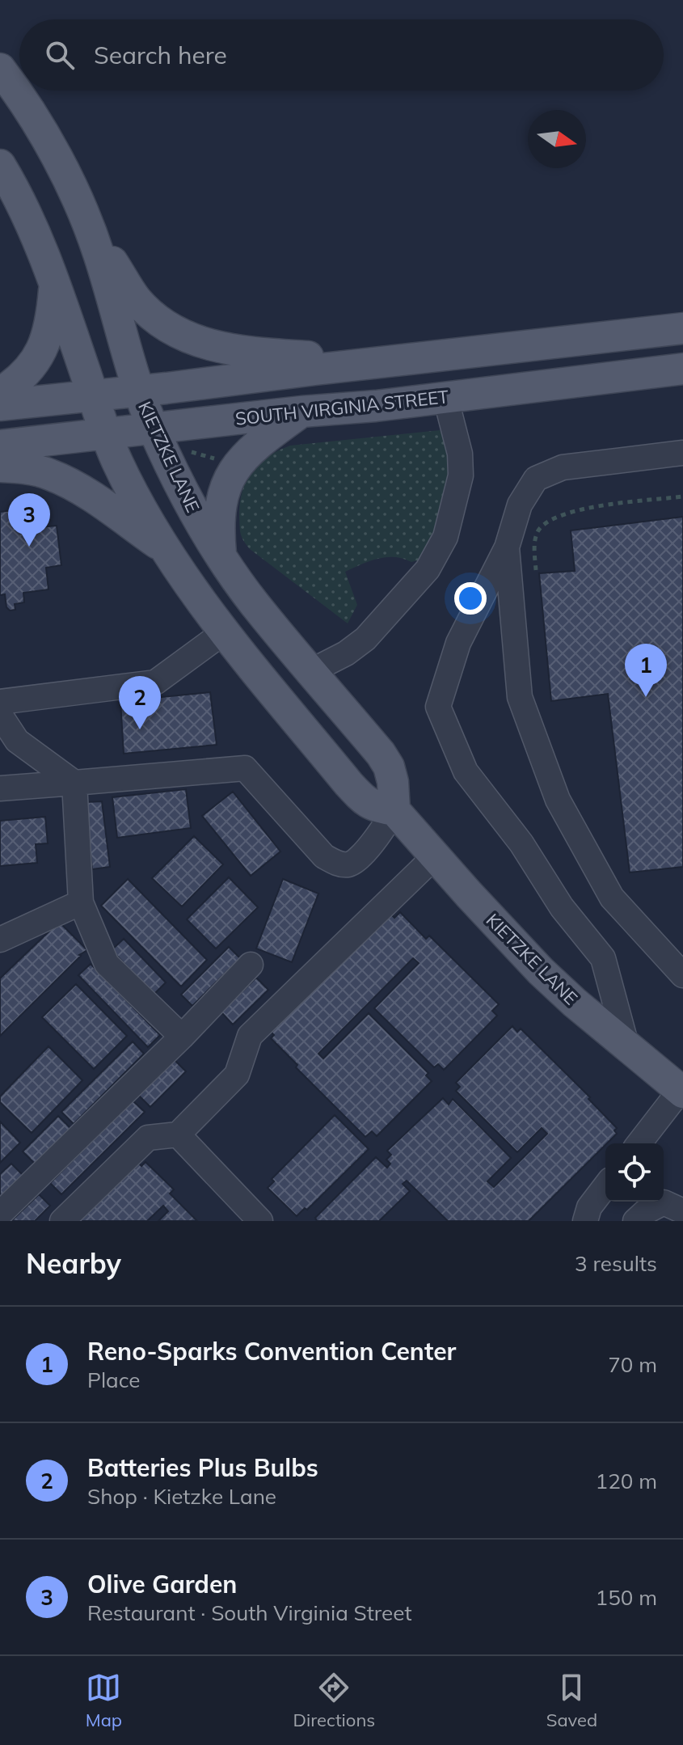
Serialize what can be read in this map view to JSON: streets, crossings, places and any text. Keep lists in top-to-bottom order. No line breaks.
{"streets":{"main road":["SOUTH VIRGINIA STREET","KIETZKE LANE"]},"crossings":[["SOUTH VIRGINIA STREET","KIETZKE LANE"]],"north":"right","page":{"search":"Search here","pins":["3","1","2"],"heading":["Nearby","3 results"],"list":[{"mark":"1","name":"Reno-Sparks Convention Center","note":"Place","value":"70 m"},{"mark":"2","name":"Batteries Plus Bulbs","note":"Shop · Kietzke Lane","value":"120 m"},{"mark":"3","name":"Olive Garden","note":"Restaurant · South Virginia Street","value":"150 m"}],"nav":["Map","Directions","Saved"]}}
